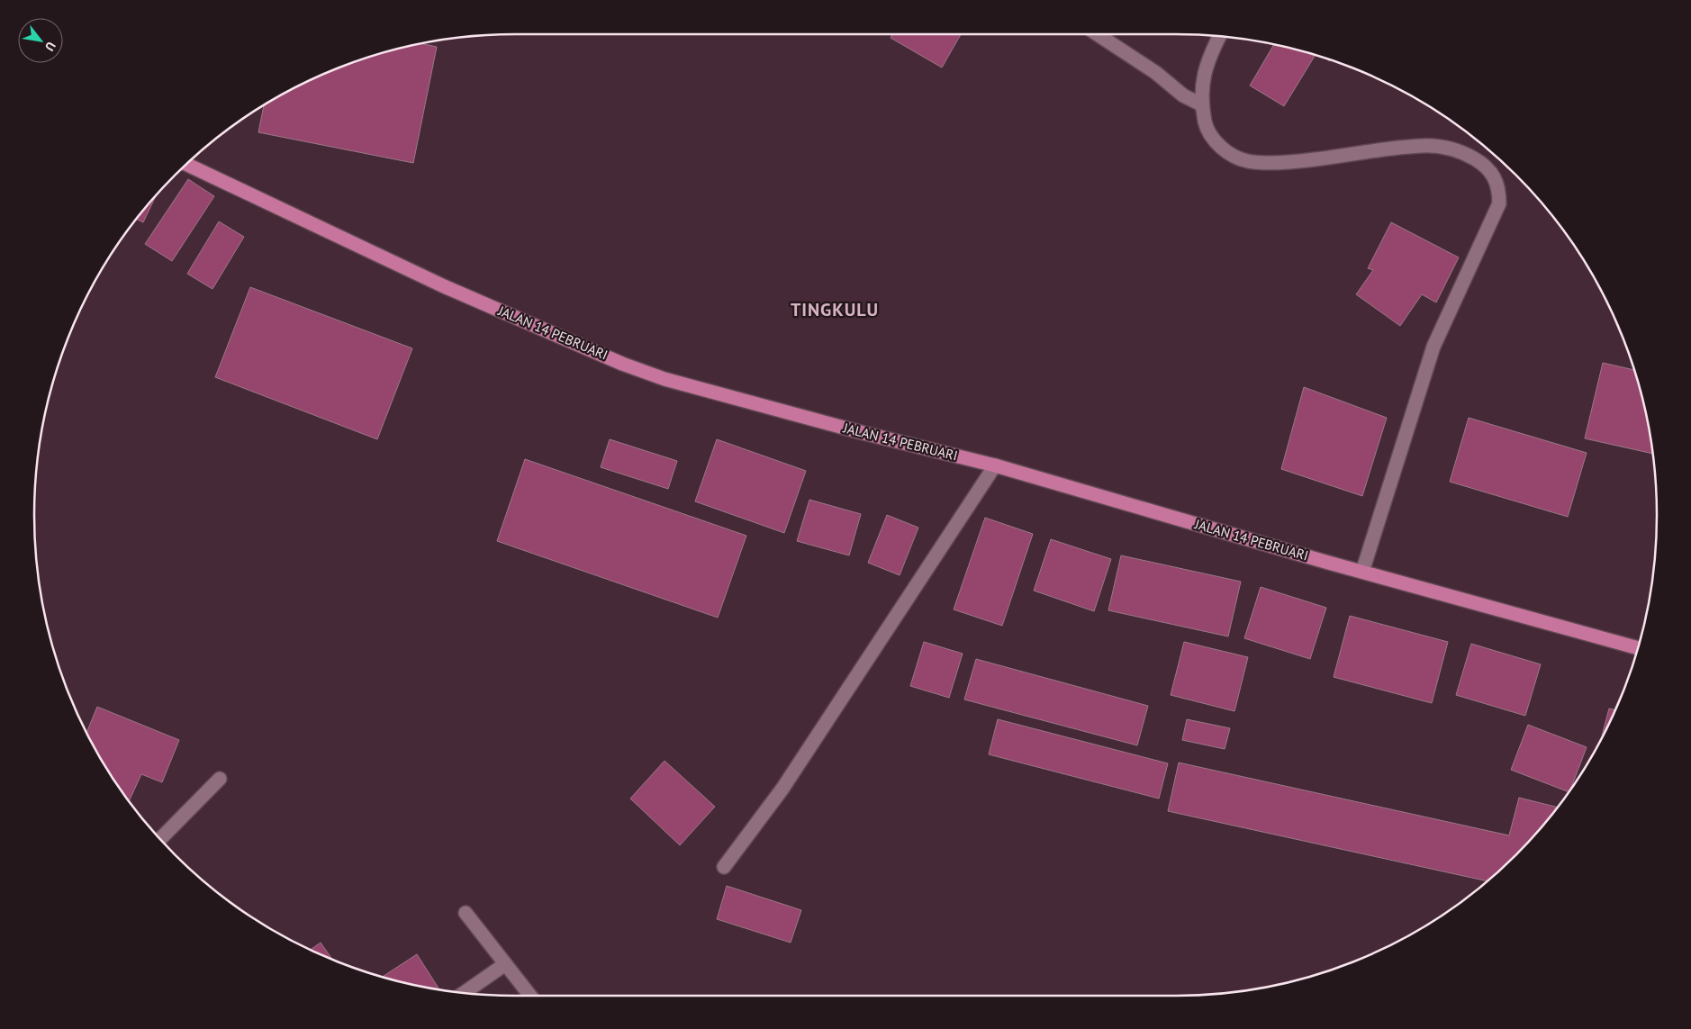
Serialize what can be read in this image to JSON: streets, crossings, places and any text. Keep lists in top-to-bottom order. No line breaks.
{"streets":{"main road":["JALAN 14 PEBRUARI"]},"districts":["TINGKULU"],"north":"bottom right"}
